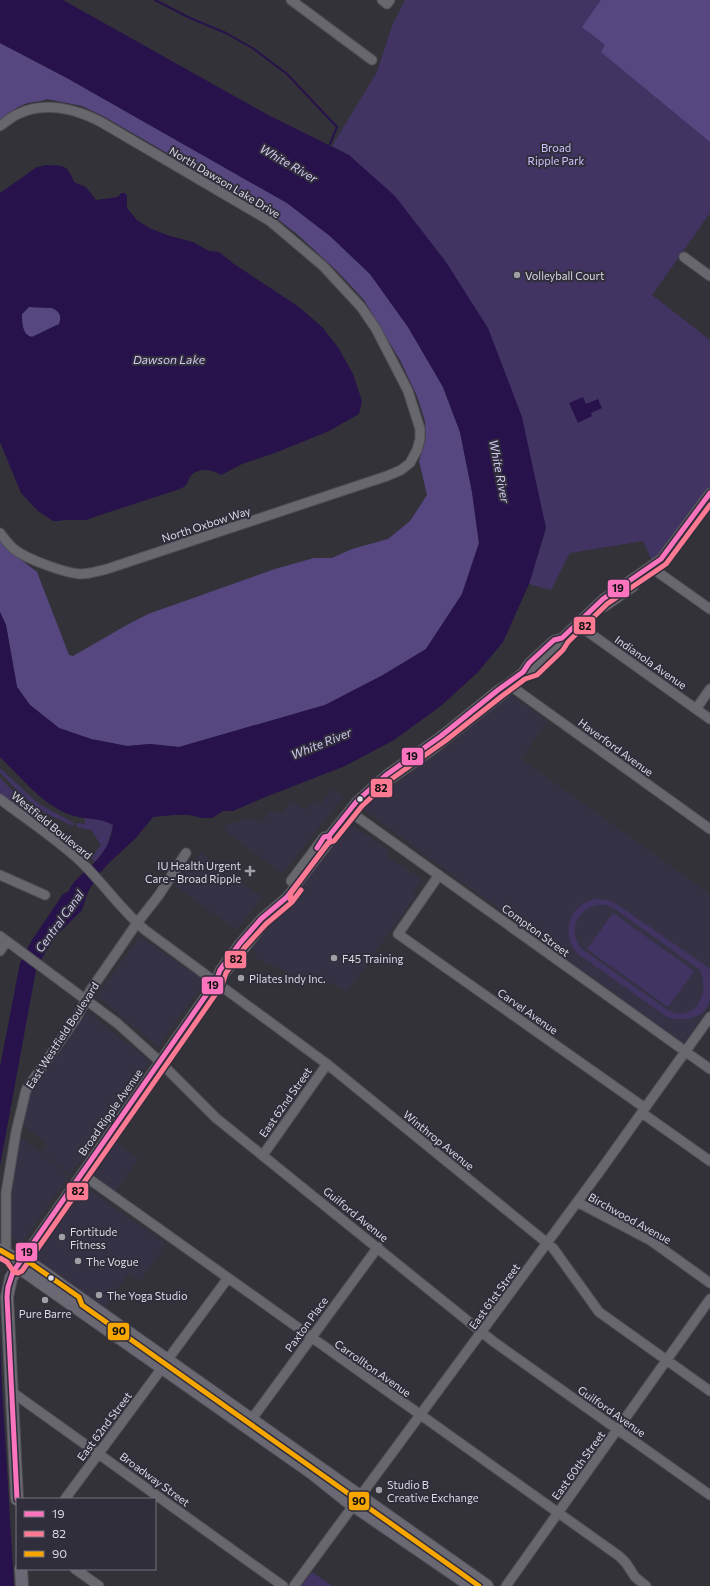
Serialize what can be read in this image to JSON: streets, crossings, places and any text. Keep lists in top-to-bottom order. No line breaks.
{"streets":{"main road":["East Westfield Boulevard"],"street":["North Dawson Lake Drive","North Oxbow Way","Indianola Avenue","Haverford Avenue","Westfield Boulevard","Compton Street","Carvel Avenue","East 62nd Street","Broad Ripple Avenue","Winthrop Avenue","Guilford Avenue","Birchwood Avenue","East 61st Street","Paxton Place","Carrollton Avenue","East 60th Street","Broadway Street"]},"crossings":[["North Dawson Lake Drive","North Oxbow Way"],["Indianola Avenue","Broad Ripple Avenue"],["Haverford Avenue","Broad Ripple Avenue"],["Westfield Boulevard","East Westfield Boulevard"],["Westfield Boulevard","Winthrop Avenue"],["Compton Street","Carvel Avenue"],["Compton Street","Broad Ripple Avenue"],["Compton Street","East 61st Street"],["Carvel Avenue","East 61st Street"],["East Westfield Boulevard","Broad Ripple Avenue"],["East Westfield Boulevard","Winthrop Avenue"],["East Westfield Boulevard","Guilford Avenue"],["East Westfield Boulevard","Broadway Street"],["East 62nd Street","Winthrop Avenue"],["East 62nd Street","Guilford Avenue"],["East 62nd Street","Carrollton Avenue"],["East 62nd Street","Broadway Street"],["Broad Ripple Avenue","Winthrop Avenue"],["Broad Ripple Avenue","Guilford Avenue"],["Broad Ripple Avenue","Carrollton Avenue"],["Winthrop Avenue","East 61st Street"],["Winthrop Avenue","East 60th Street"],["Guilford Avenue","East 61st Street"],["Guilford Avenue","Paxton Place"],["Guilford Avenue","East 60th Street"],["Birchwood Avenue","East 61st Street"],["East 61st Street","Carrollton Avenue"],["Paxton Place","Carrollton Avenue"],["Carrollton Avenue","East 60th Street"]],"water":["White River","Dawson Lake","Central Canal"],"parks":["Broad Ripple Park"],"places":{"other":["Volleyball Court","F45 Training","Pilates Indy Inc.","Fortitude Fitness","The Vogue","The Yoga Studio","Pure Barre","Studio B Creative Exchange"],"health":["IU Health Urgent Care - Broad Ripple"]},"lines":["transit line 19","transit line 82","transit line 90"],"legend":["19","82","90"]}
